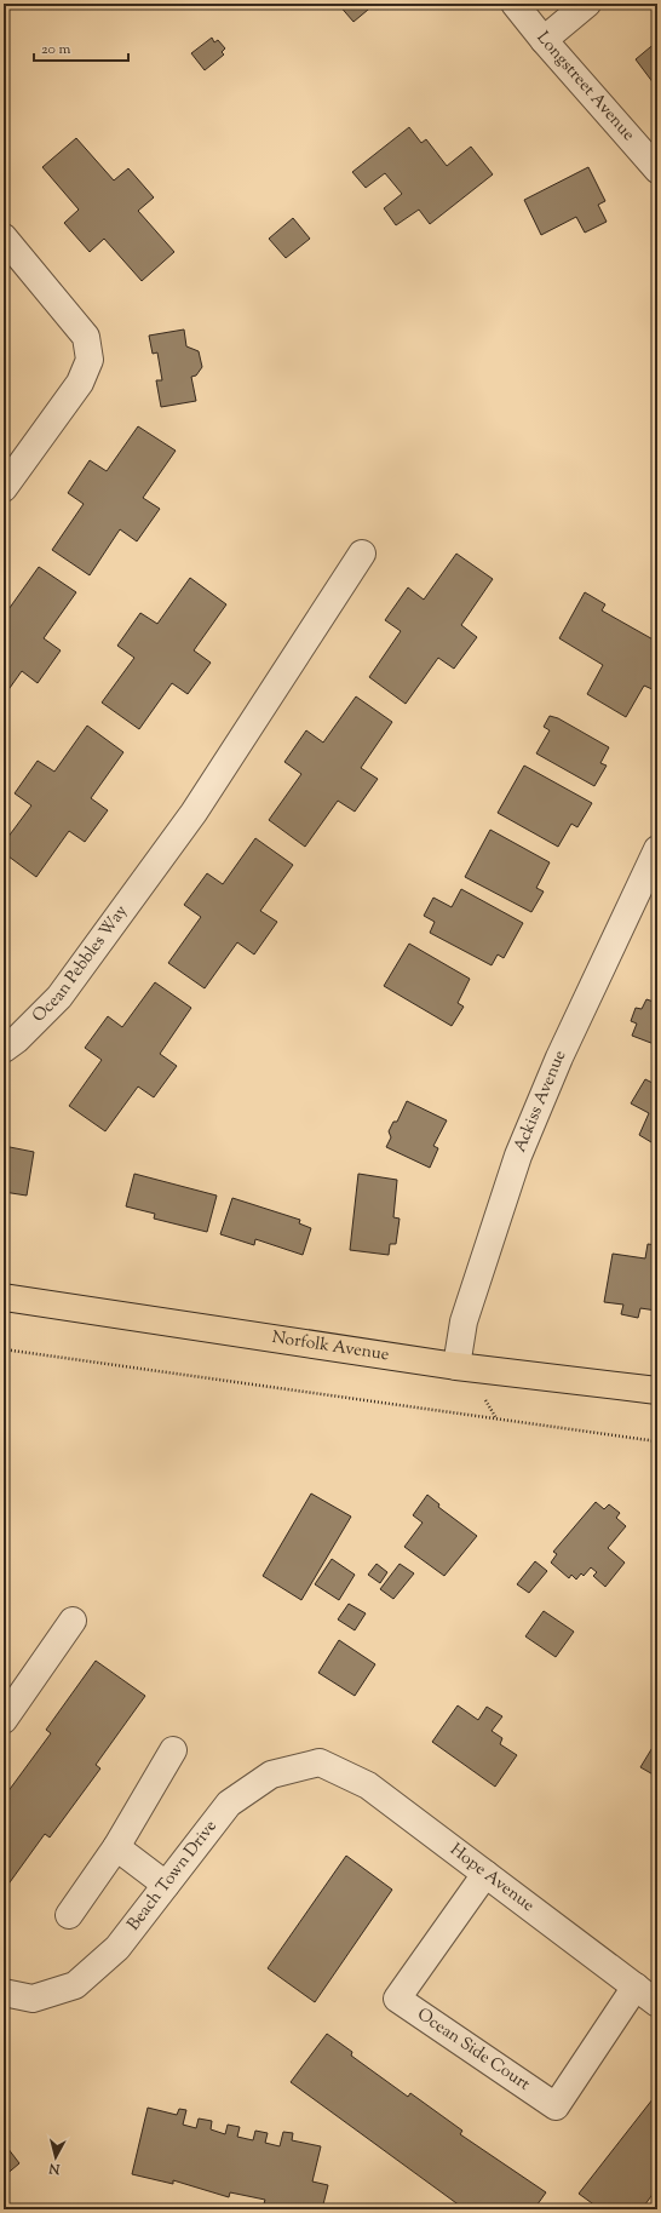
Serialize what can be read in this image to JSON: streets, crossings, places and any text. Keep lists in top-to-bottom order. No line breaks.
{"streets":{"main road":["Norfolk Avenue"],"street":["Longstreet Avenue","Ocean Pebbles Way","Ackiss Avenue","Beach Town Drive","Hope Avenue","Ocean Side Court"]},"crossings":[["Ackiss Avenue","Norfolk Avenue"],["Beach Town Drive","Hope Avenue"],["Hope Avenue","Ocean Side Court"]],"scale_bar":"20 m","north":"bottom"}
